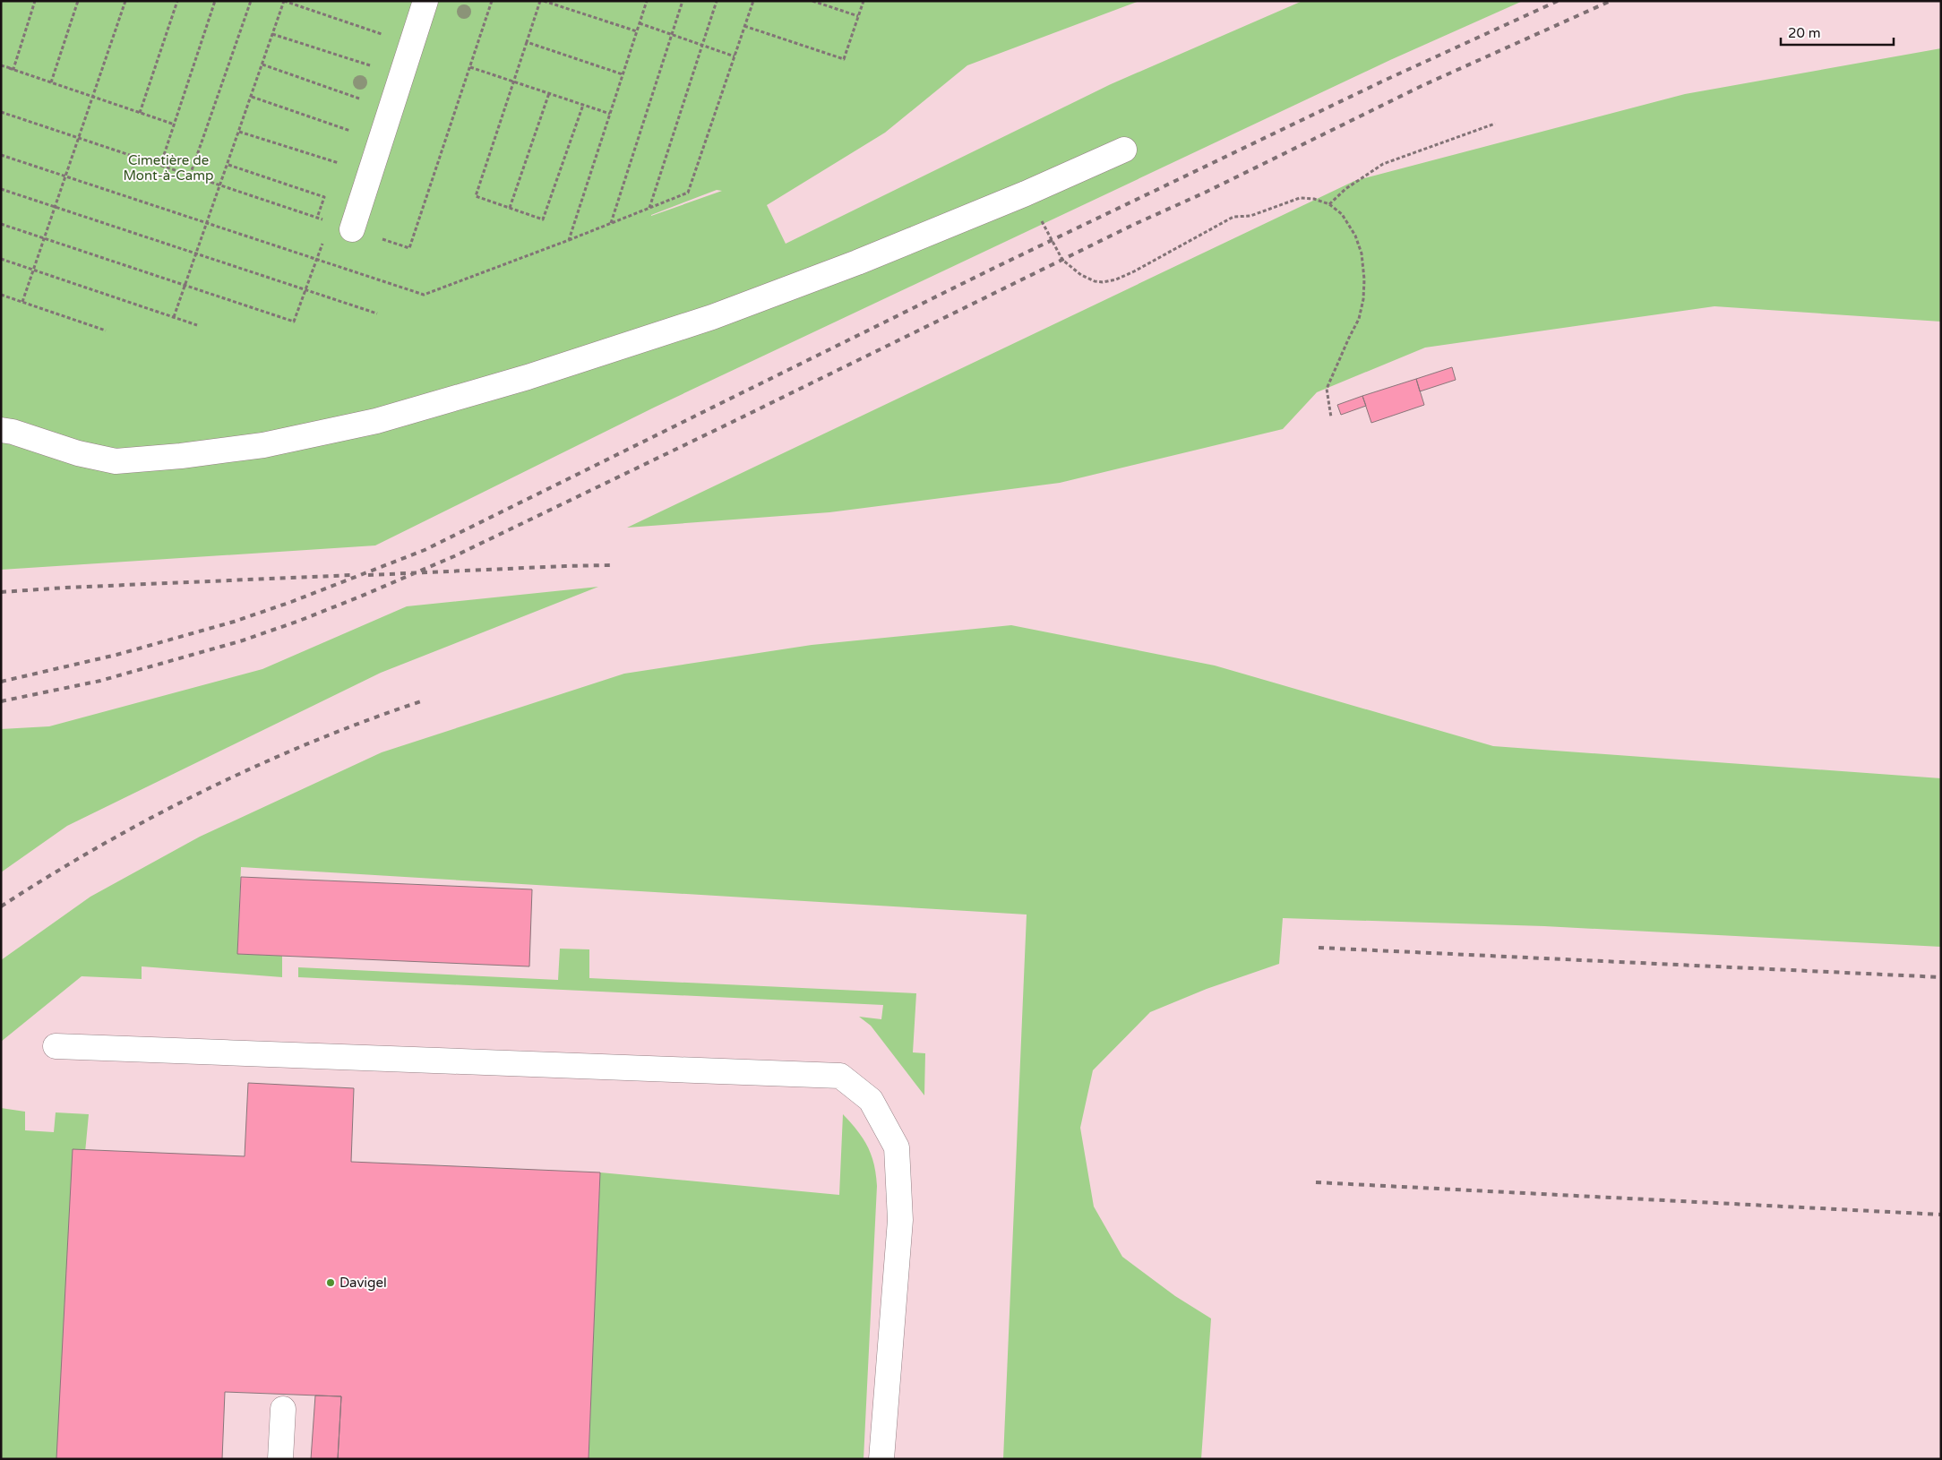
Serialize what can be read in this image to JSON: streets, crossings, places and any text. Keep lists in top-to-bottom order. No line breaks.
{"parks":["Cimetière de Mont-à-Camp"],"places":["Davigel"],"scale_bar":"20 m"}
